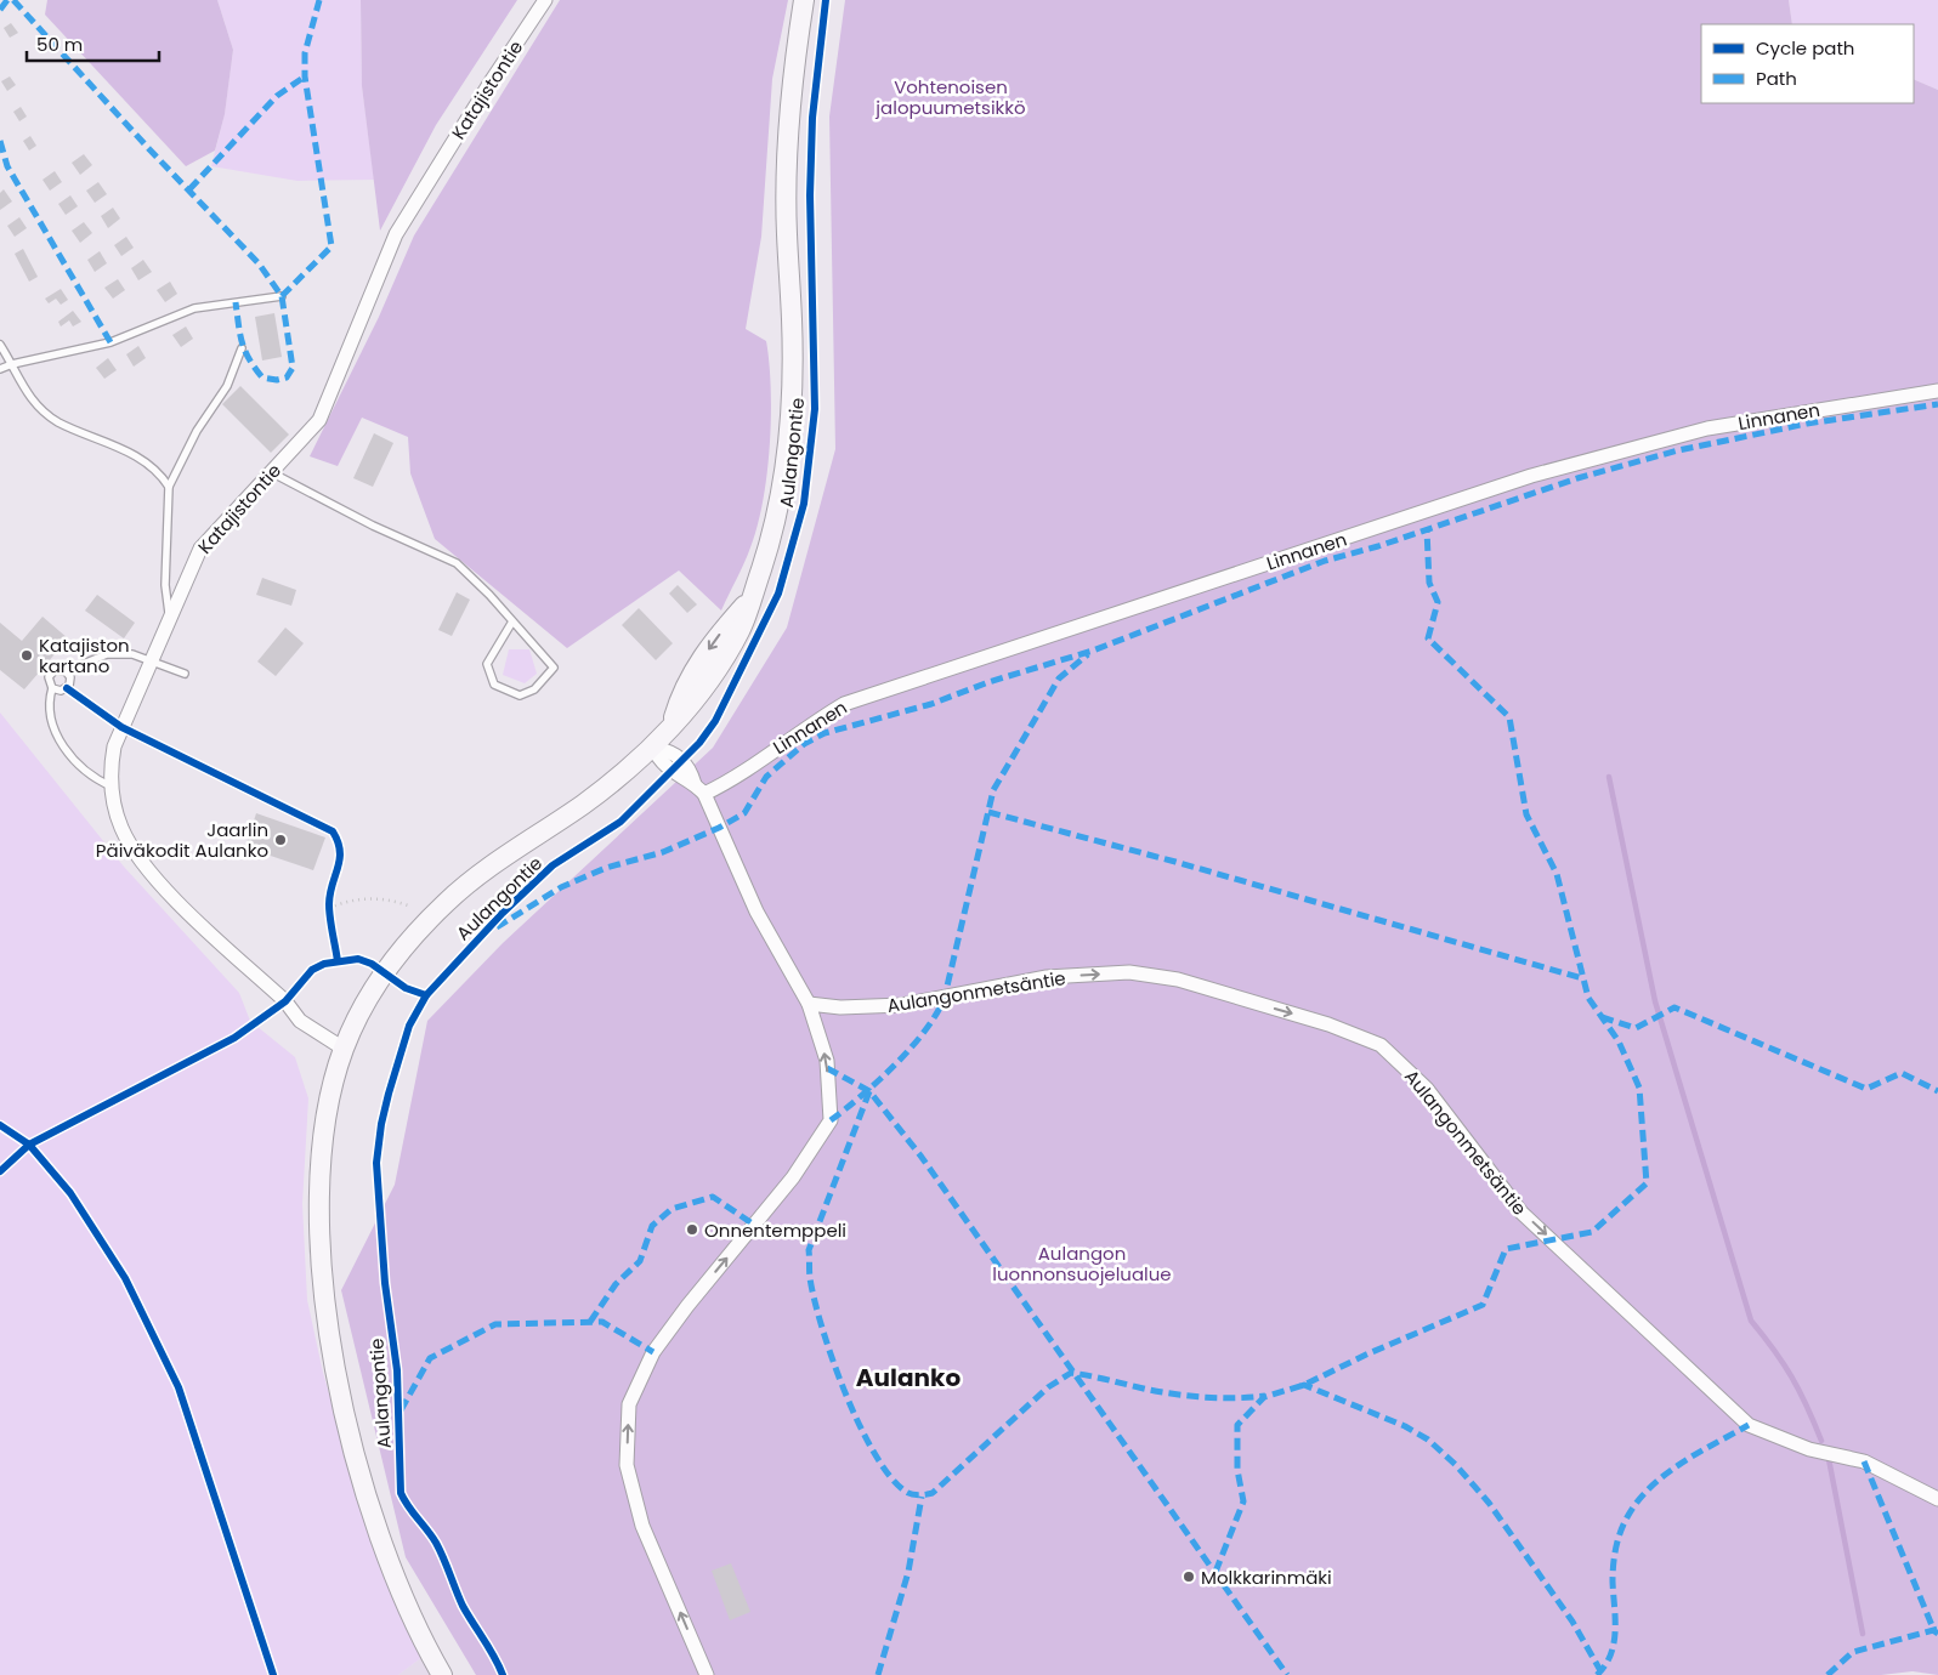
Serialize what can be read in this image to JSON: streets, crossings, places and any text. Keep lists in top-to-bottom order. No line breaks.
{"streets":{"street":["Katajistontie","Linnanen","Aulangontie","Aulangonmetsäntie"]},"crossings":[["Katajistontie","Aulangontie"]],"one_way":["Aulangonmetsäntie"],"districts":["Aulanko"],"parks":["Vohtenoisen jalopuumetsikkö","Aulangon luonnonsuojelualue"],"places":["Katajiston kartano","Jaarlin Päiväkodit Aulanko","Onnentemppeli","Molkkarinmäki"],"legend":["Cycle path","Path"],"scale_bar":"50 m"}
